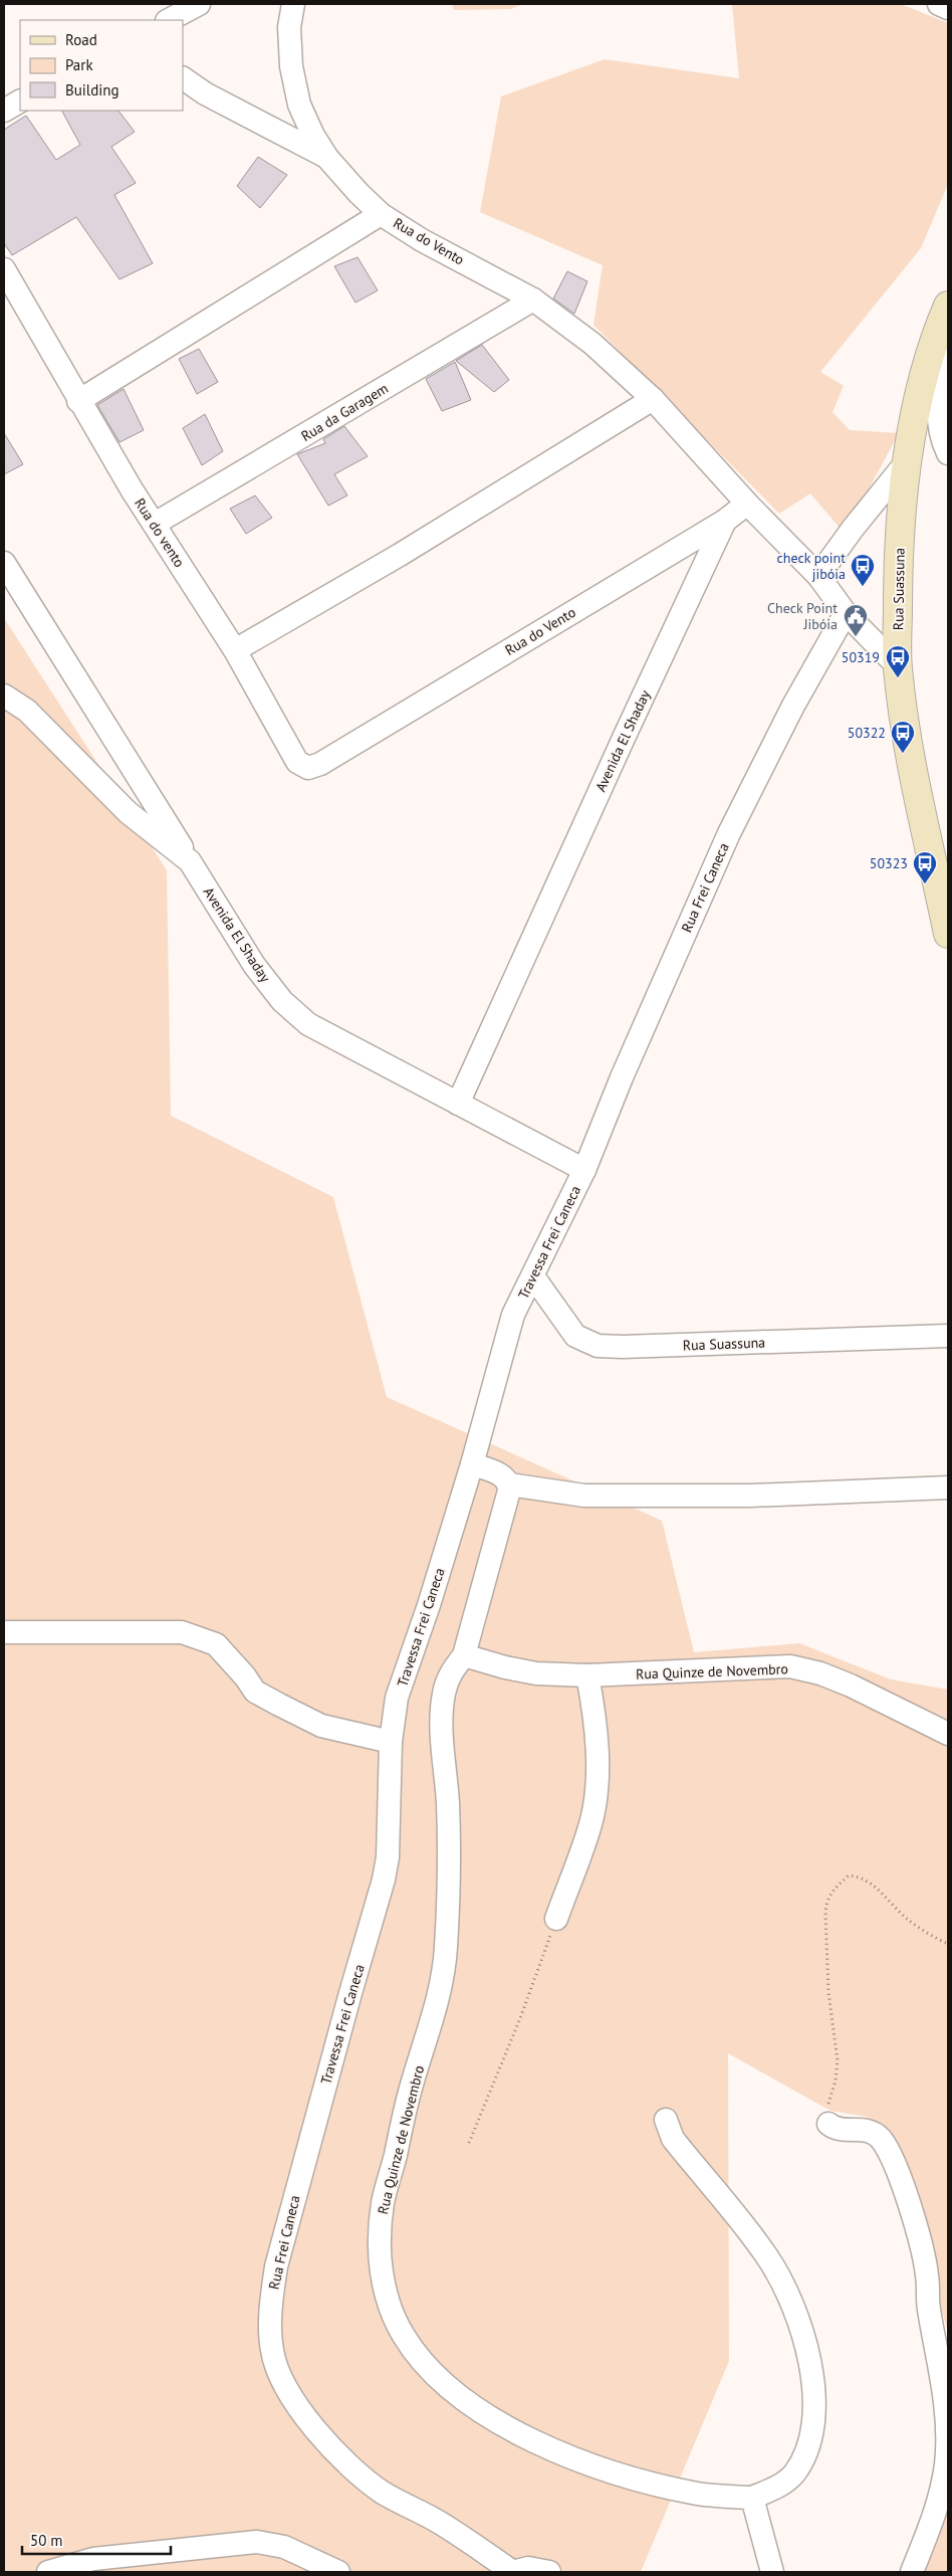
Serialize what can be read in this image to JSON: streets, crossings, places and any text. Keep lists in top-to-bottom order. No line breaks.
{"streets":{"street":["Rua do Vento","Rua da Garagem","Rua do vento","Rua Suassuna","Avenida El Shaday","Rua Frei Caneca","Travessa Frei Caneca","Rua Quinze de Novembro"]},"crossings":[["Rua do Vento","Rua da Garagem"],["Rua do Vento","Rua do vento"],["Rua do Vento","Rua Suassuna"],["Rua do Vento","Avenida El Shaday"],["Rua do Vento","Rua Frei Caneca"],["Rua da Garagem","Rua do vento"],["Rua Suassuna","Travessa Frei Caneca"],["Avenida El Shaday","Rua Frei Caneca"],["Avenida El Shaday","Travessa Frei Caneca"],["Rua Frei Caneca","Travessa Frei Caneca"]],"places":{"bus stop":["check point jibóia","50319","50322","50323"],"public building":["Check Point Jibóia"]},"legend":["Road","Park","Building"],"scale_bar":"50 m"}
